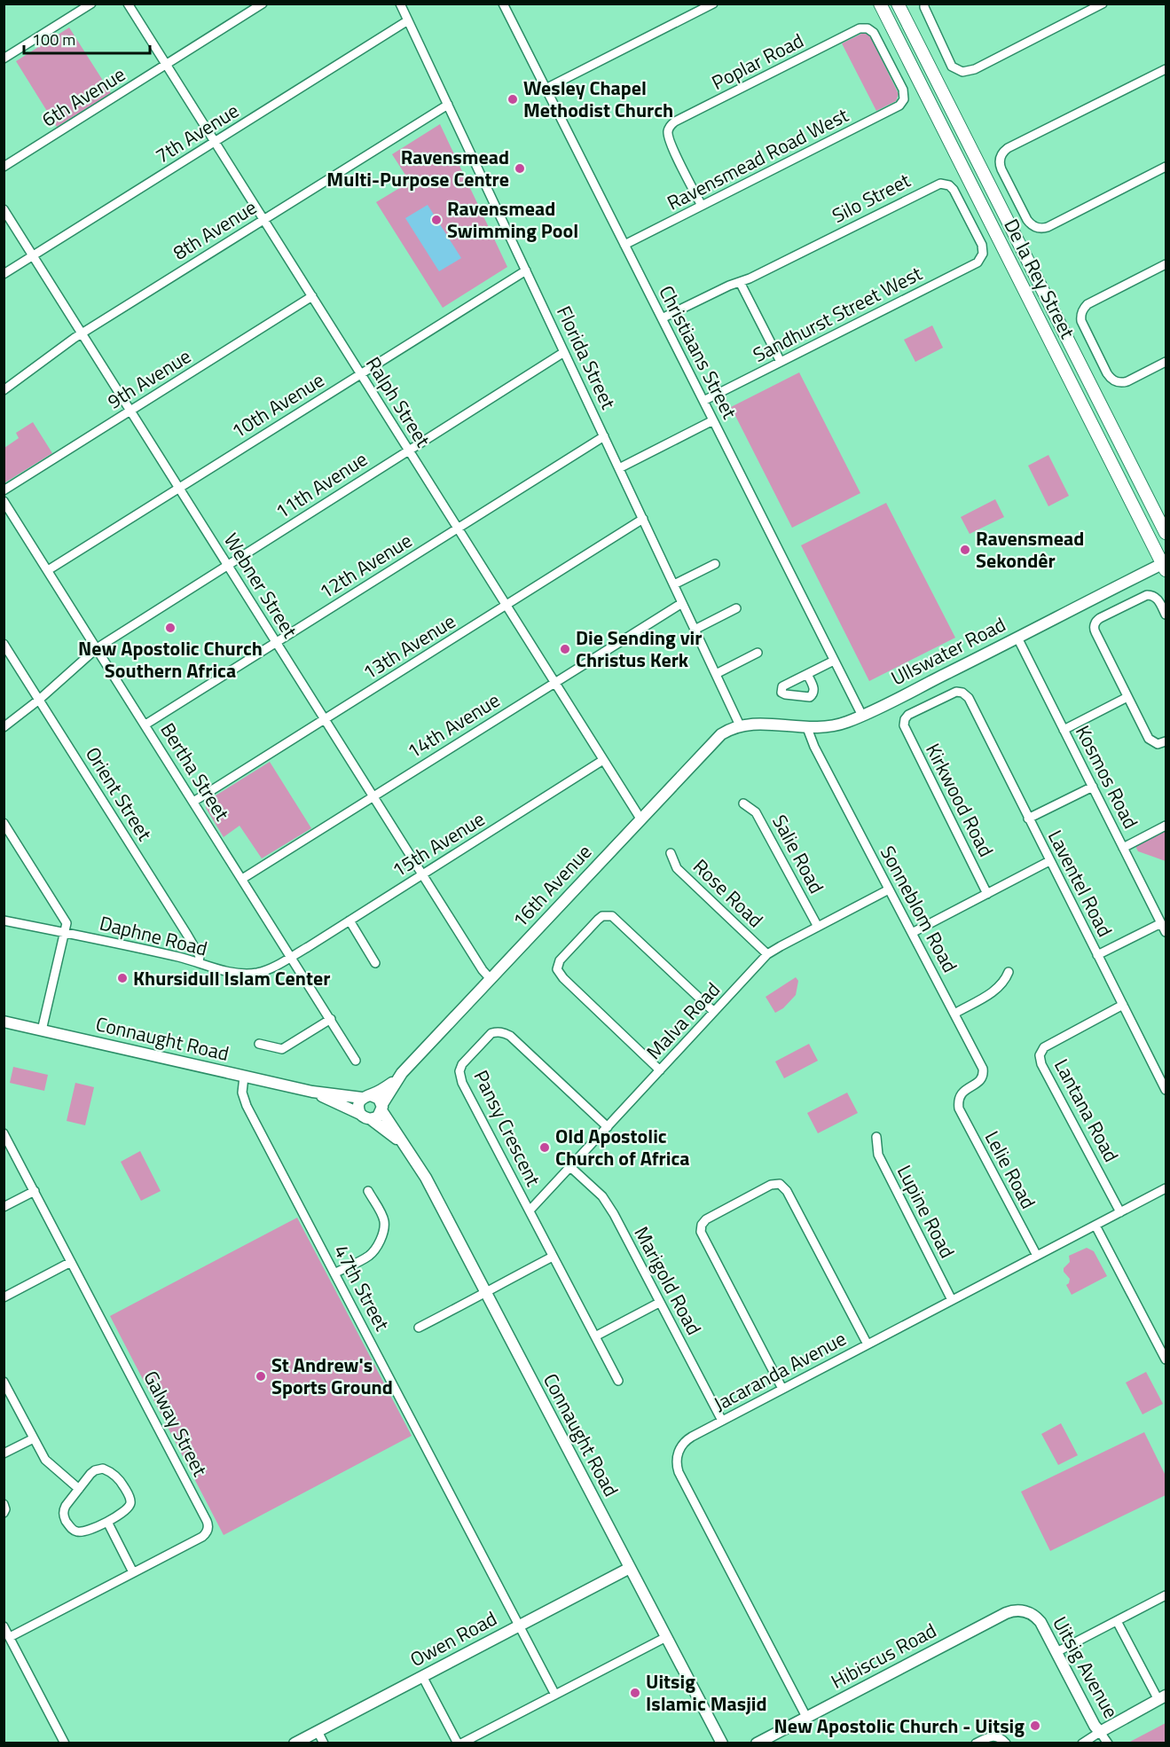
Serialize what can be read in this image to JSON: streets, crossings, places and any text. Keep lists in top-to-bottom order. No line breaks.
{"streets":{"main road":["De la Rey Street"],"street":["Poplar Road","6th Avenue","7th Avenue","Ravensmead Road West","Silo Street","8th Avenue","Sandhurst Street West","Christiaans Street","Florida Street","9th Avenue","Ralph Street","10th Avenue","11th Avenue","12th Avenue","Webner Street","13th Avenue","Ullswater Road","14th Avenue","Bertha Street","Kosmos Road","Orient Street","Kirkwood Road","15th Avenue","Salie Road","Laventel Road","16th Avenue","Rose Road","Sonneblom Road","Daphne Road","Malva Road","Connaught Road","Lantana Road","Pansy Crescent","Lelie Road","Lupine Road","Marigold Road","47th Street","Jacaranda Avenue","Galway Street","Owen Road","Hibiscus Road","Uitsig Avenue"]},"crossings":[["Poplar Road","Ravensmead Road West"],["6th Avenue","Ralph Street"],["7th Avenue","Florida Street"],["7th Avenue","Ralph Street"],["7th Avenue","Webner Street"],["Ravensmead Road West","Christiaans Street"],["Silo Street","Sandhurst Street West"],["Silo Street","Christiaans Street"],["8th Avenue","Florida Street"],["8th Avenue","Ralph Street"],["8th Avenue","Webner Street"],["De la Rey Street","Ullswater Road"],["Sandhurst Street West","Christiaans Street"],["Christiaans Street","Ullswater Road"],["Florida Street","10th Avenue"],["Florida Street","11th Avenue"],["Florida Street","12th Avenue"],["Florida Street","13th Avenue"],["Florida Street","Ullswater Road"],["Florida Street","14th Avenue"],["Florida Street","16th Avenue"],["9th Avenue","Ralph Street"],["9th Avenue","Webner Street"],["Ralph Street","10th Avenue"],["Ralph Street","11th Avenue"],["Ralph Street","12th Avenue"],["Ralph Street","13th Avenue"],["Ralph Street","14th Avenue"],["Ralph Street","15th Avenue"],["Ralph Street","16th Avenue"],["10th Avenue","Webner Street"],["10th Avenue","Bertha Street"],["11th Avenue","Webner Street"],["11th Avenue","Bertha Street"],["11th Avenue","Orient Street"],["12th Avenue","Webner Street"],["12th Avenue","Bertha Street"],["Webner Street","13th Avenue"],["Webner Street","14th Avenue"],["Webner Street","15th Avenue"],["Webner Street","16th Avenue"],["13th Avenue","Bertha Street"],["Ullswater Road","Kosmos Road"],["Ullswater Road","16th Avenue"],["Ullswater Road","Sonneblom Road"],["14th Avenue","Bertha Street"],["Bertha Street","15th Avenue"],["Bertha Street","Daphne Road"],["Orient Street","Daphne Road"],["Kirkwood Road","Laventel Road"],["15th Avenue","Daphne Road"],["Salie Road","Malva Road"],["Laventel Road","Lantana Road"],["16th Avenue","Connaught Road"],["Rose Road","Malva Road"],["Sonneblom Road","Malva Road"],["Sonneblom Road","Lelie Road"],["Malva Road","Pansy Crescent"],["Malva Road","Marigold Road"],["Connaught Road","47th Street"],["Connaught Road","Owen Road"],["Lantana Road","Jacaranda Avenue"],["Lelie Road","Jacaranda Avenue"],["Lupine Road","Jacaranda Avenue"],["Marigold Road","Jacaranda Avenue"],["47th Street","Owen Road"],["Jacaranda Avenue","Hibiscus Road"],["Hibiscus Road","Uitsig Avenue"]],"places":["Wesley Chapel Methodist Church","Ravensmead Multi-Purpose Centre","Ravensmead Swimming Pool","Ravensmead Sekondêr","New Apostolic Church Southern Africa","Die Sending vir Christus Kerk","Khursidull Islam Center","Old Apostolic Church of Africa","St Andrew's Sports Ground","Uitsig Islamic Masjid","New Apostolic Church - Uitsig"],"scale_bar":"100 m"}
